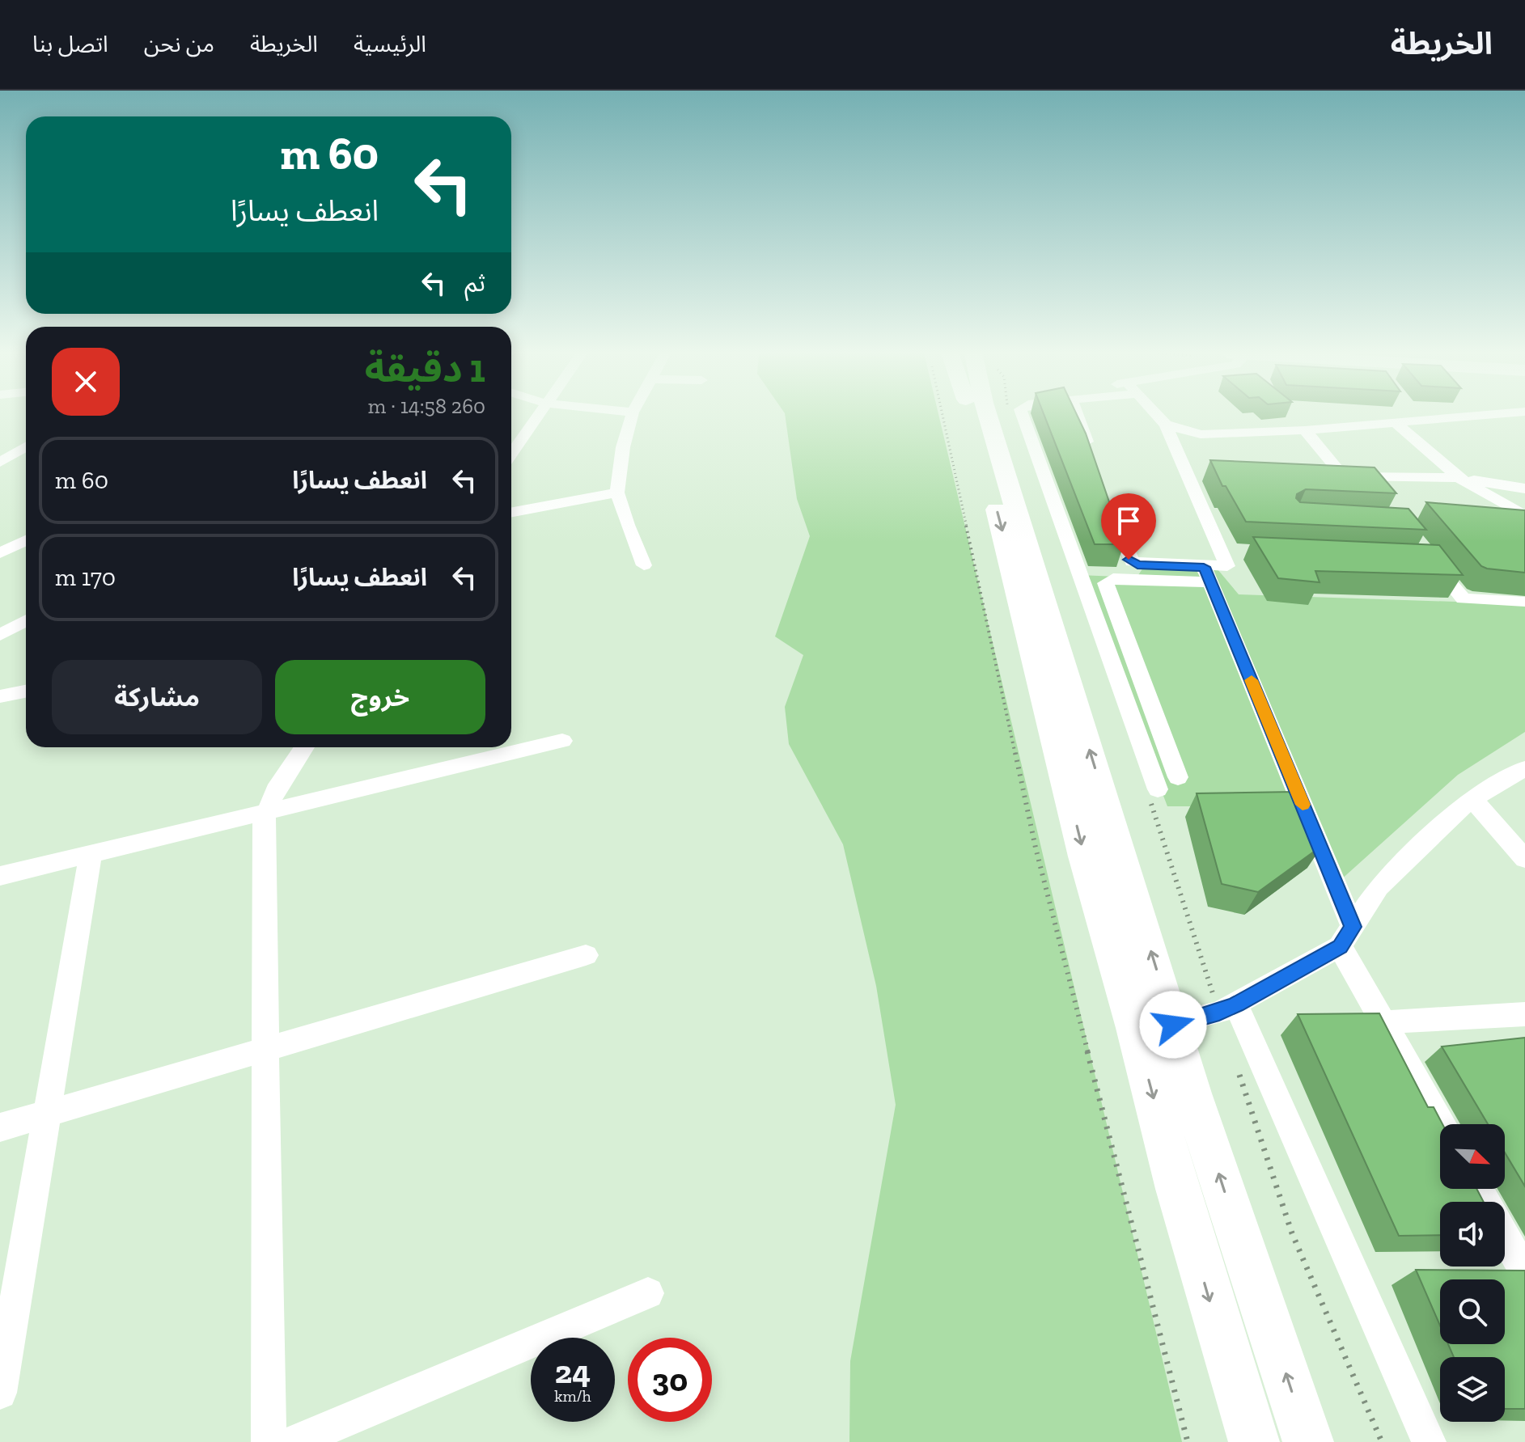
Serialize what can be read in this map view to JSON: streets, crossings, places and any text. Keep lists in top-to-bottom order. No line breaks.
{"north":"bottom right","page":{"header":"الخريطة","nav":["الرئيسية","الخريطة","من نحن","اتصل بنا"],"turn":["60 m","انعطف يسارًا"],"then":"ثم","heading":["1 دقيقة","260 m · 14:58"],"list":[{"name":"انعطف يسارًا","value":"60 m"},{"name":"انعطف يسارًا","value":"170 m"}],"buttons":["خروج","مشاركة"],"speed":"24 km/h","limit":"30"}}
